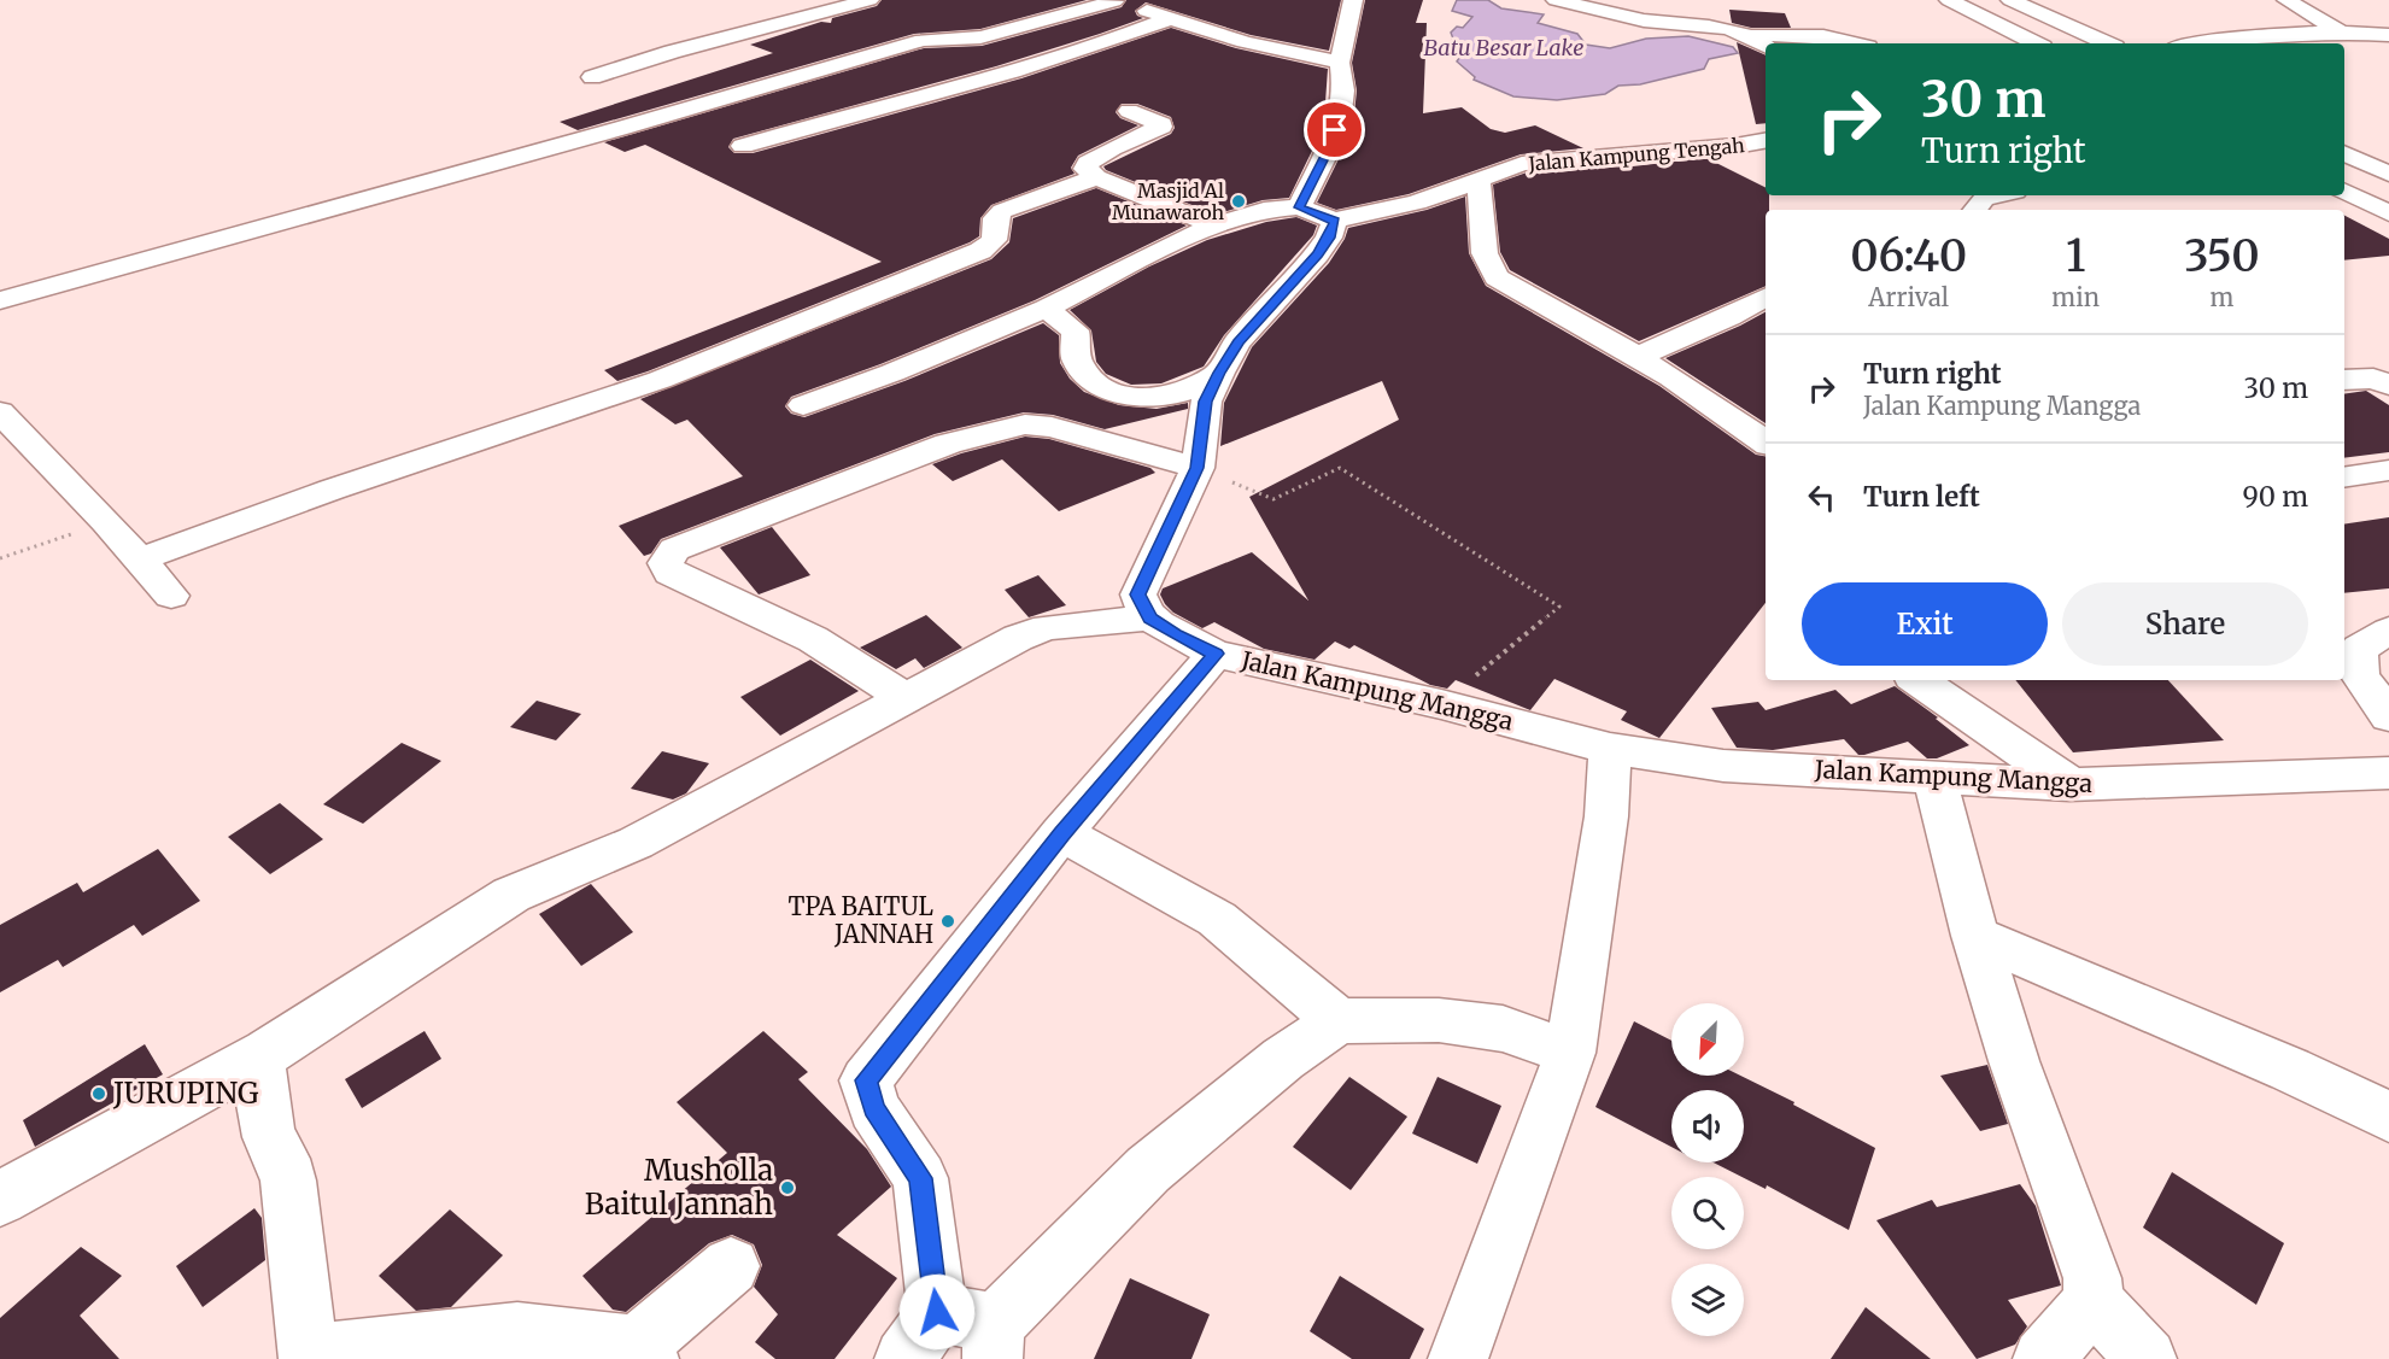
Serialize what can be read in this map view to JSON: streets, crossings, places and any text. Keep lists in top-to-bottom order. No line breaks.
{"streets":{"main road":["Jalan Kampung Tengah","Jalan Kampung Mangga"]},"water":["Batu Besar Lake"],"places":["Masjid Al Munawaroh","TPA BAITUL JANNAH","JURUPING","Musholla Baitul Jannah"],"north":"bottom left","page":{"turn":["30 m","Turn right"],"eta":["06:40","Arrival","1","min","350","m"],"list":[{"name":"Turn right","note":"Jalan Kampung Mangga","value":"30 m"},{"name":"Turn left","value":"90 m"}],"buttons":["Exit","Share"]}}
